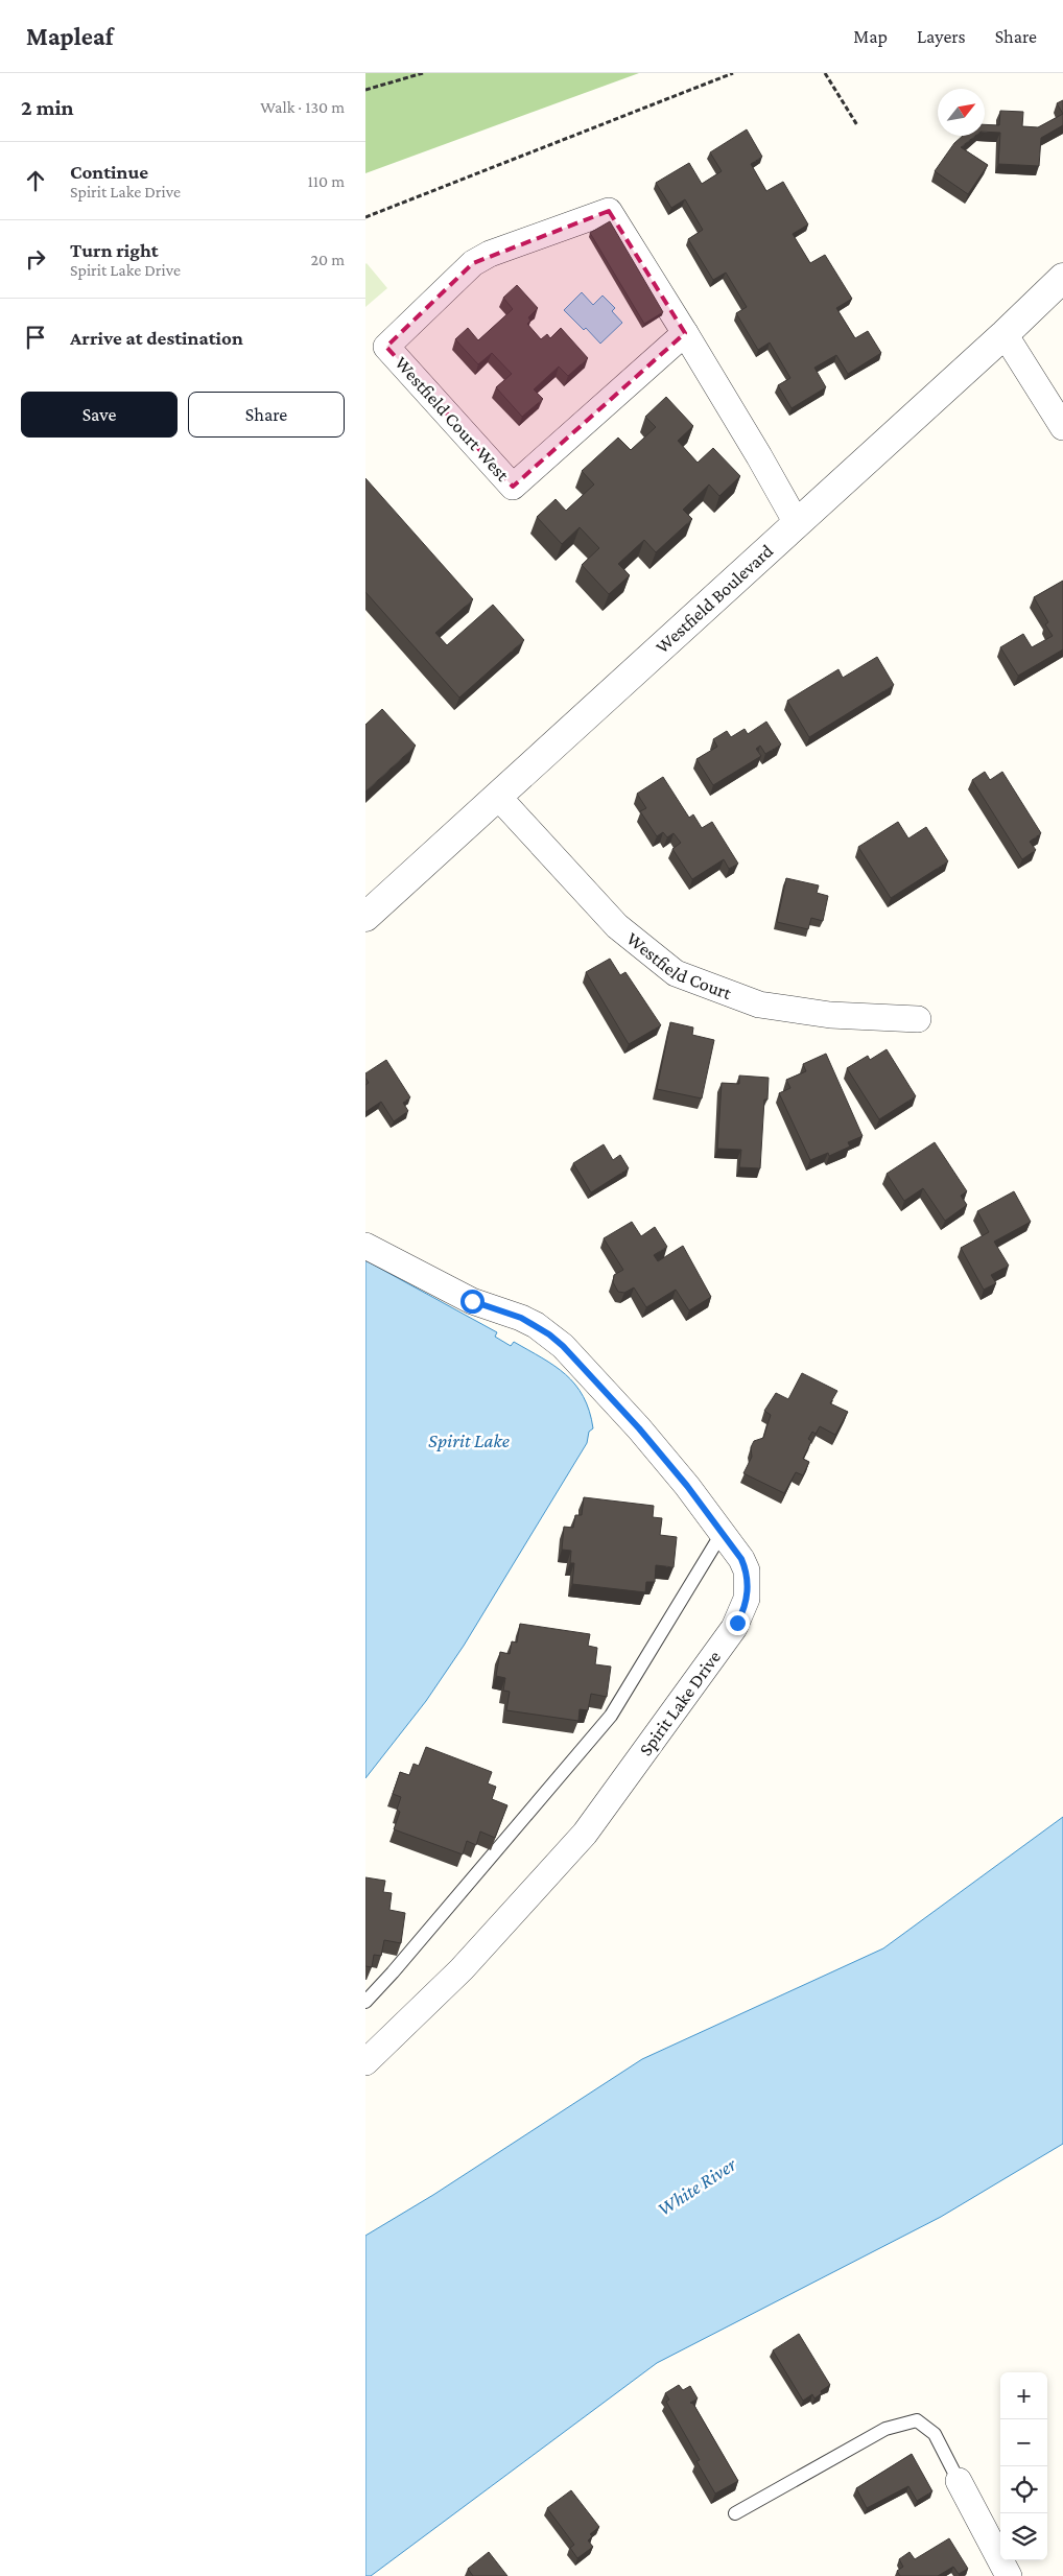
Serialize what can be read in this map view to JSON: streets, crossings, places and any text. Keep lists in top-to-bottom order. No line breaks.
{"streets":{"street":["Westfield Court West","Westfield Boulevard","Westfield Court","Spirit Lake Drive"]},"crossings":[["Westfield Court West","Westfield Boulevard"],["Westfield Boulevard","Westfield Court"]],"water":["Spirit Lake","White River"],"north":"top right","page":{"header":"Mapleaf","nav":["Map","Layers","Share"],"heading":["2 min","Walk · 130 m"],"list":[["Continue","Spirit Lake Drive","110 m"],["Turn right","Spirit Lake Drive","20 m"],"Arrive at destination"],"buttons":["Save","Share"],"map_buttons":["+","−"]}}
